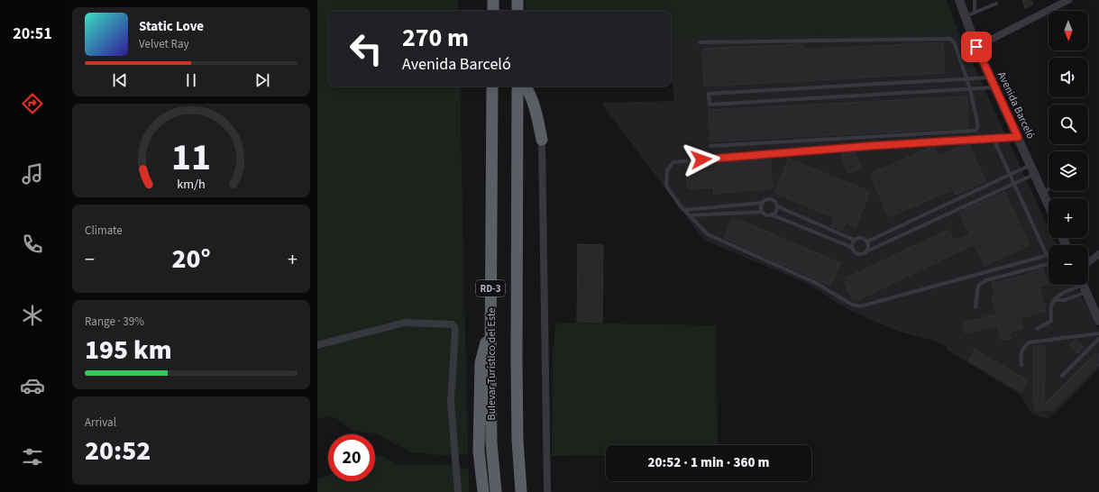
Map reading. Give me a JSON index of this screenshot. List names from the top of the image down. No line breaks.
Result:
{"streets":{"highway":["RD-3","Bulevar Turístico del Este"],"street":["Avenida Barceló"]},"north":"bottom","page":{"tabs":"20:51","map_buttons":["+","−"],"turn":["270 m","Avenida Barceló"],"song":["Static Love","Velvet Ray"],"tile":["Climate",["Range · 39%","195 km"],["Arrival","20:52"]],"heat":["−","20°","+"],"limit":"20","trip":"20:52 · 1 min · 360 m","gauge":["11","km/h"]}}
